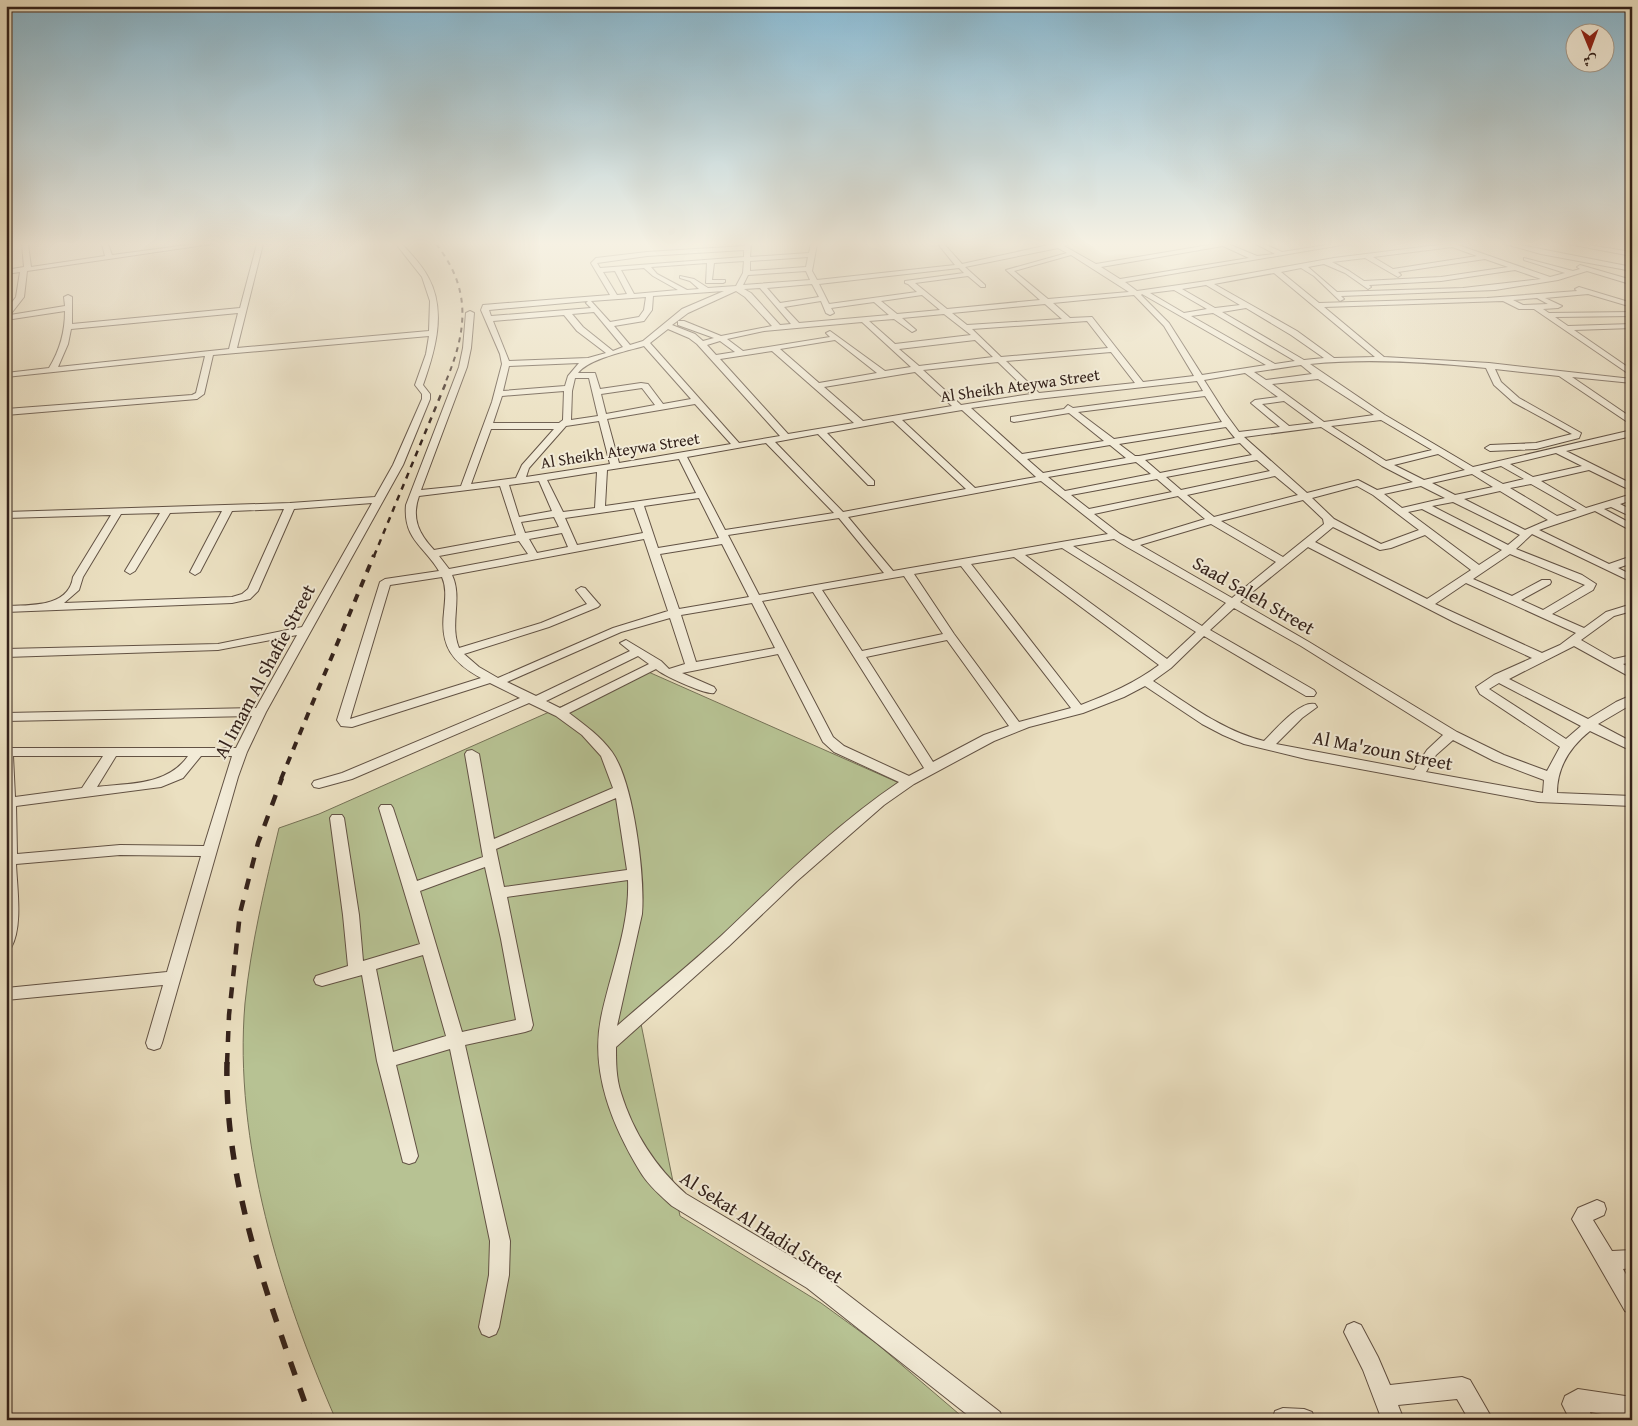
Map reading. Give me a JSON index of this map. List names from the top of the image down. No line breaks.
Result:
{"streets":{"street":["Al Sheikh Ateywa Street","Saad Saleh Street","Al Imam Al Shafie Street","Al Ma'zoun Street","Al Sekat Al Hadid Street"]},"crossings":[["Al Sheikh Ateywa Street","Saad Saleh Street"]],"north":"bottom"}
